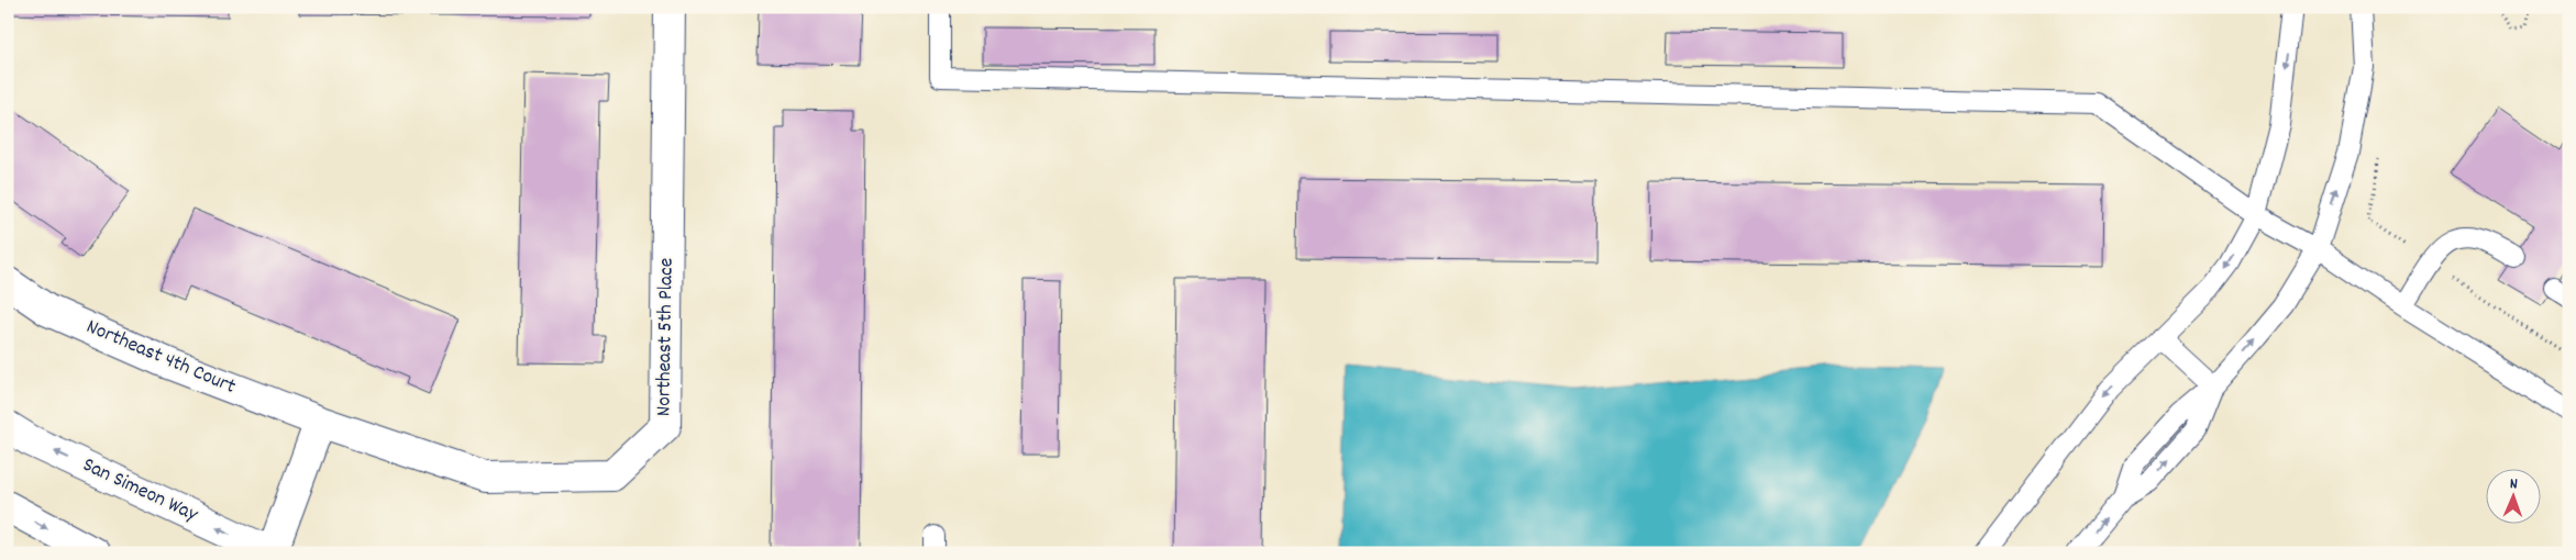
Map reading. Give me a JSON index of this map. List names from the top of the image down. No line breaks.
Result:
{"streets":{"street":["Northeast 5th Place","Northeast 4th Court","San Simeon Way"]},"crossings":[["Northeast 5th Place","Northeast 4th Court"]],"north":"top"}
